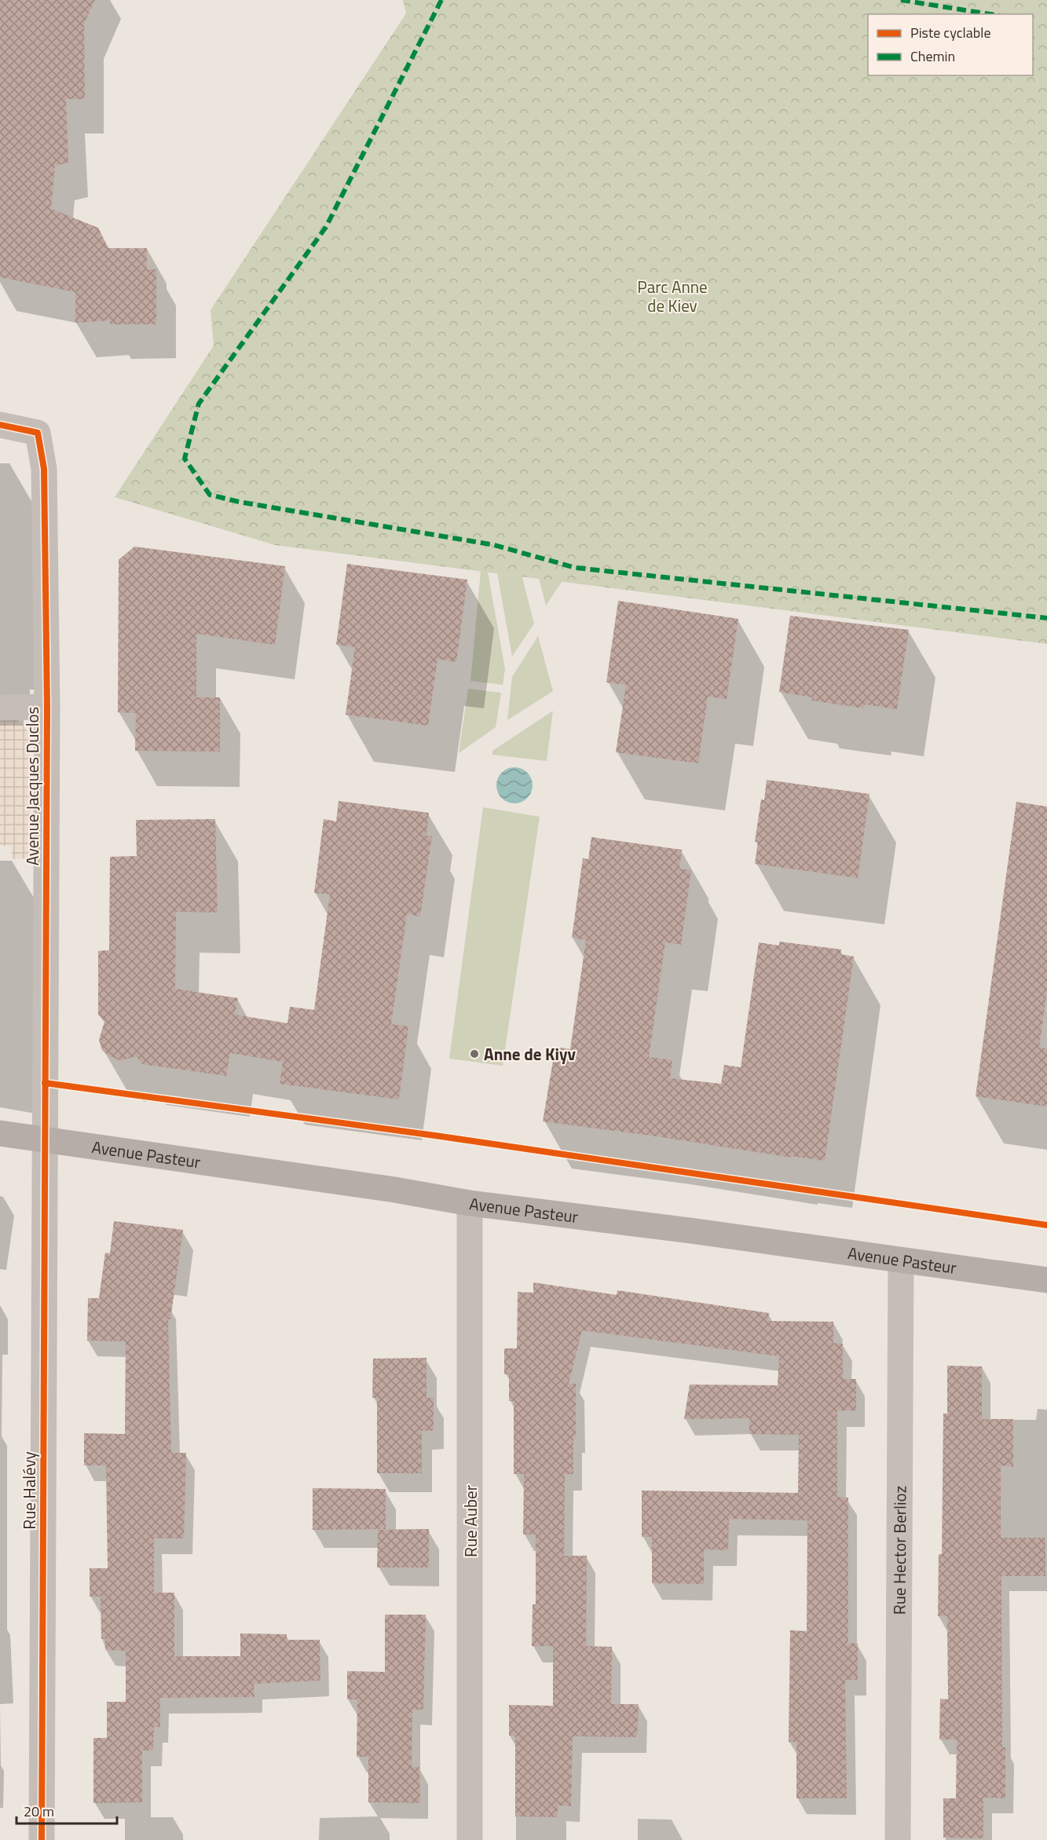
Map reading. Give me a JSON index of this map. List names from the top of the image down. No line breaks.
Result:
{"streets":{"main road":["Avenue Pasteur"],"street":["Avenue Jacques Duclos","Rue Halévy","Rue Auber","Rue Hector Berlioz"]},"crossings":[["Avenue Jacques Duclos","Avenue Pasteur"],["Avenue Jacques Duclos","Rue Halévy"],["Avenue Pasteur","Rue Halévy"],["Avenue Pasteur","Rue Auber"],["Avenue Pasteur","Rue Hector Berlioz"]],"parks":["Parc Anne de Kiev"],"places":["Anne de Kiyv"],"legend":["Piste cyclable","Chemin"],"scale_bar":"20 m"}
